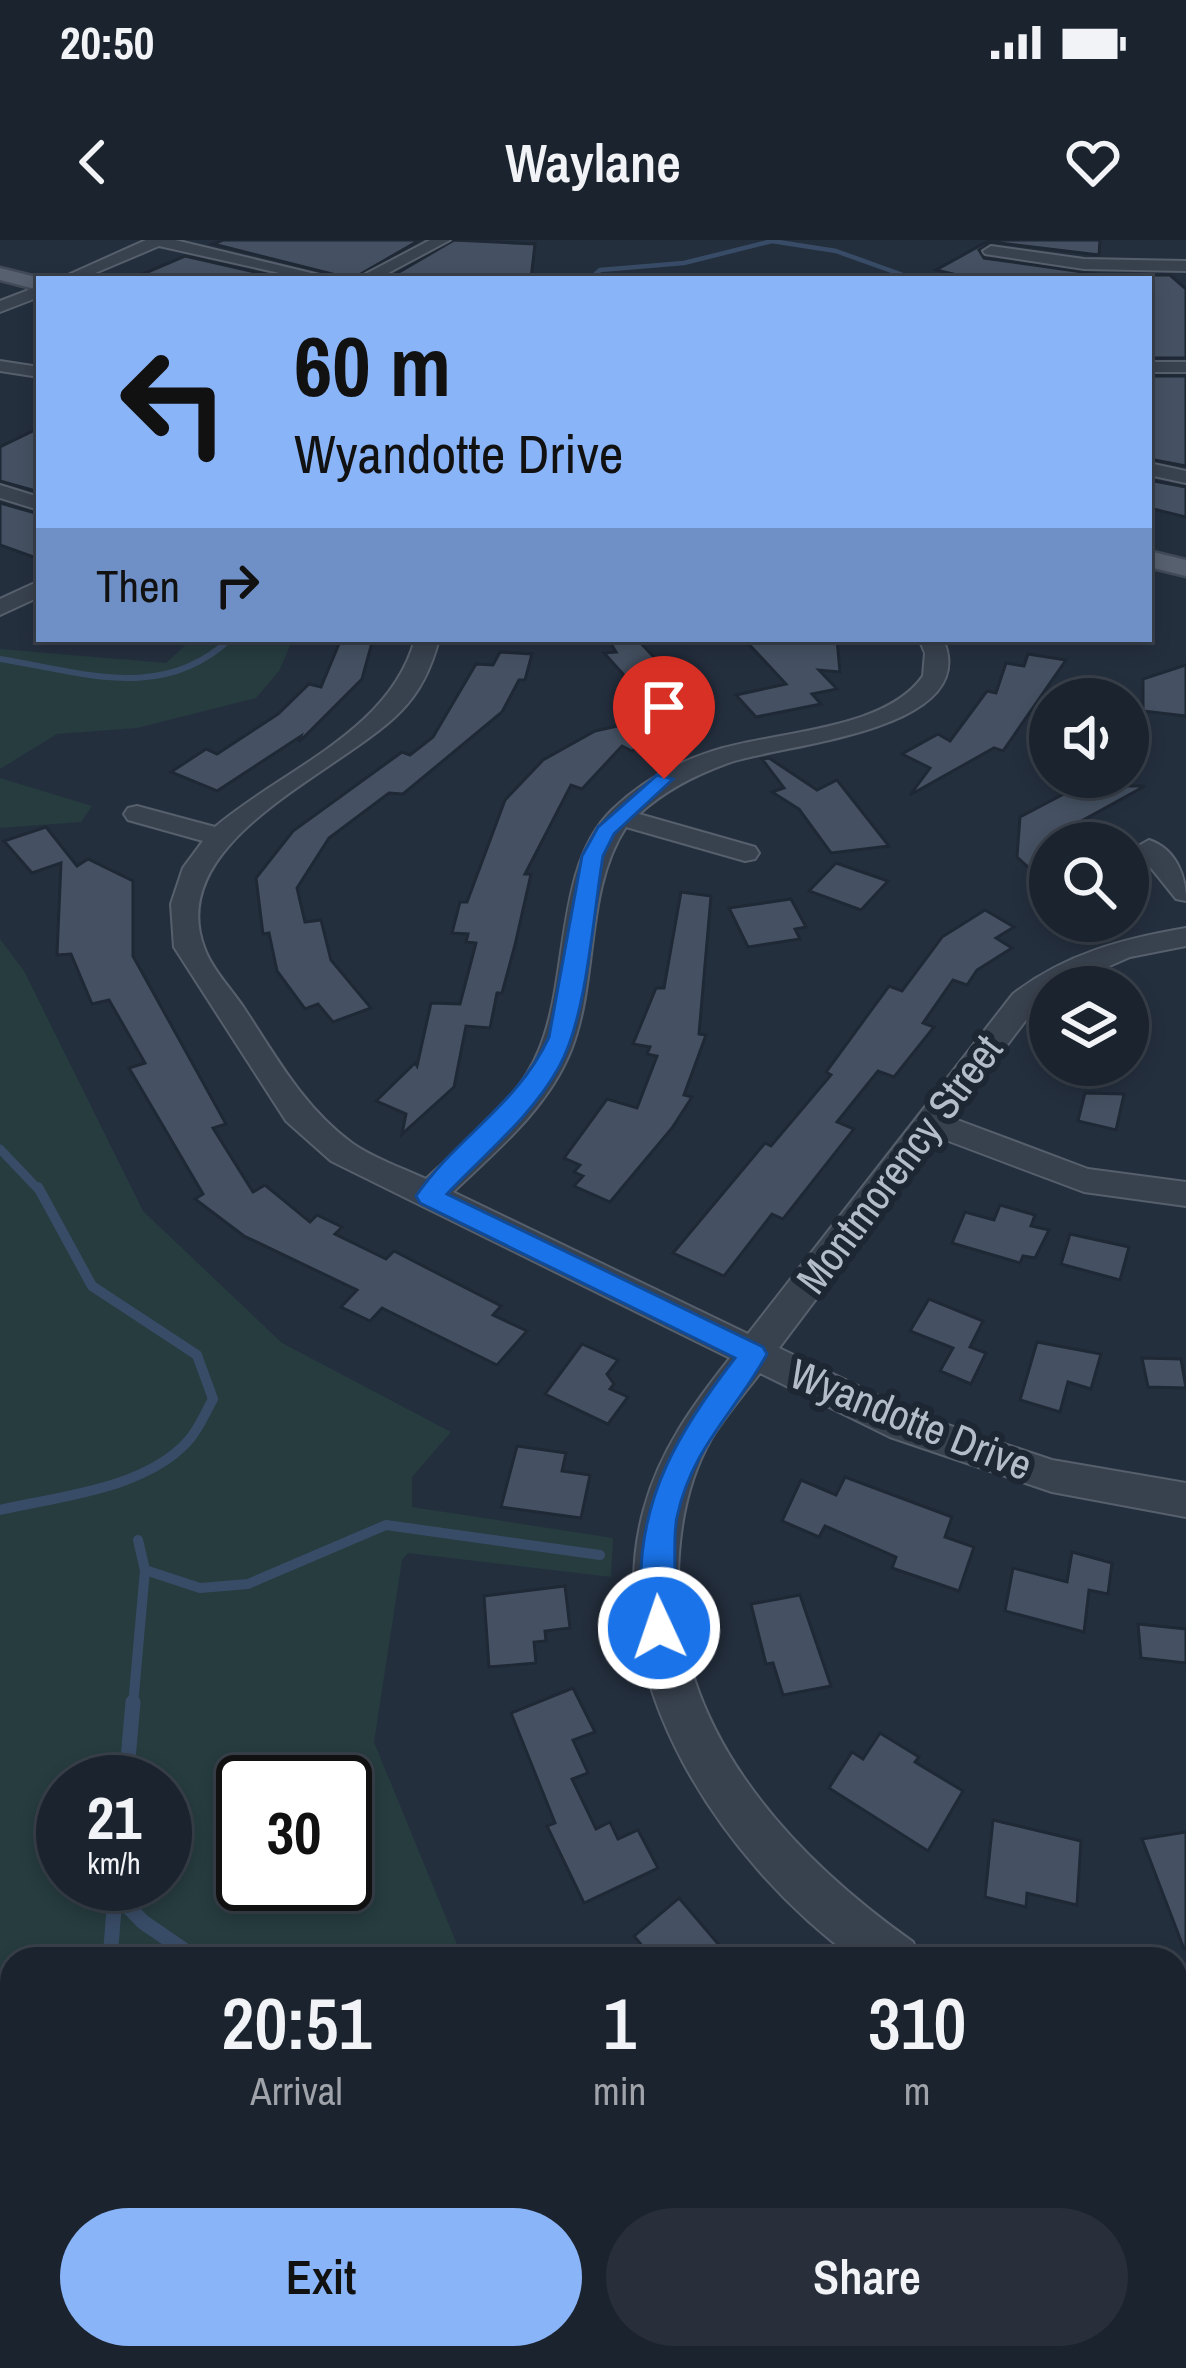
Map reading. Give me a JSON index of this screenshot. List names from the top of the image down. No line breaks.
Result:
{"streets":{"street":["Montmorency Street","Wyandotte Drive"]},"crossings":[["Montmorency Street","Wyandotte Drive"]],"page":{"status":"20:50","header":"Waylane","turn":["60 m","Wyandotte Drive"],"then":"Then","speed":"21 km/h","limit":"30","eta":["20:51","Arrival","1","min","310","m"],"buttons":["Exit","Share"]}}
